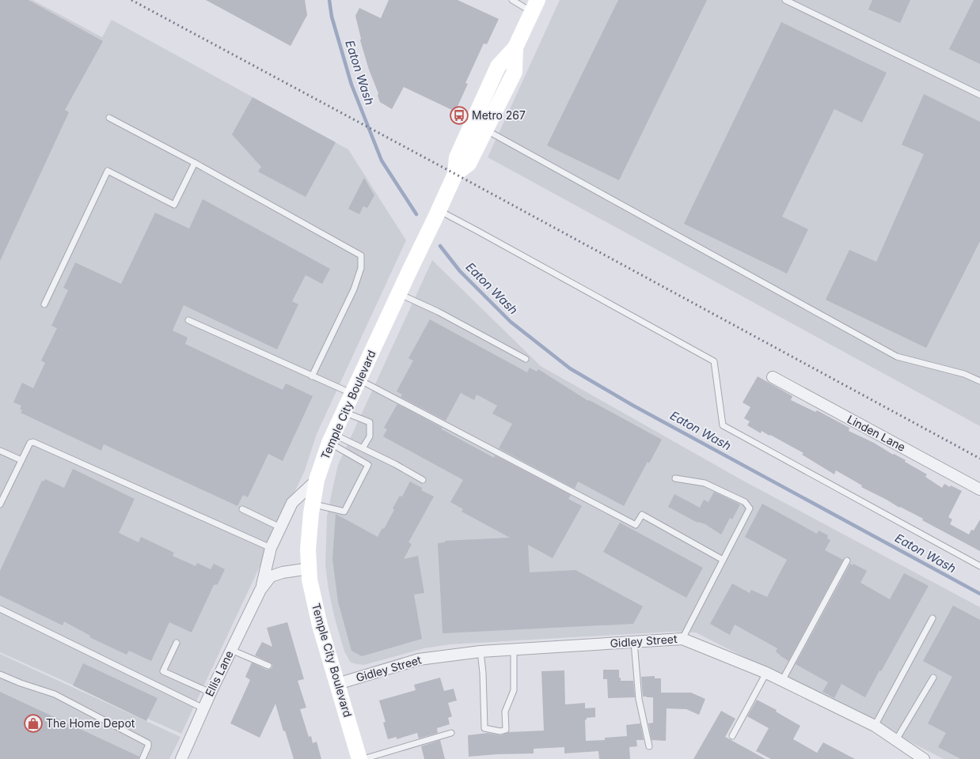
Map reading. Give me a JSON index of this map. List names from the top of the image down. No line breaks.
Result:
{"streets":{"main road":["Temple City Boulevard"],"street":["Linden Lane","Gidley Street","Ellis Lane"]},"crossings":[["Temple City Boulevard","Gidley Street"],["Temple City Boulevard","Ellis Lane"]],"water":["Eaton Wash"],"places":{"bus stop":["Metro 267"],"shop":["The Home Depot"]}}
